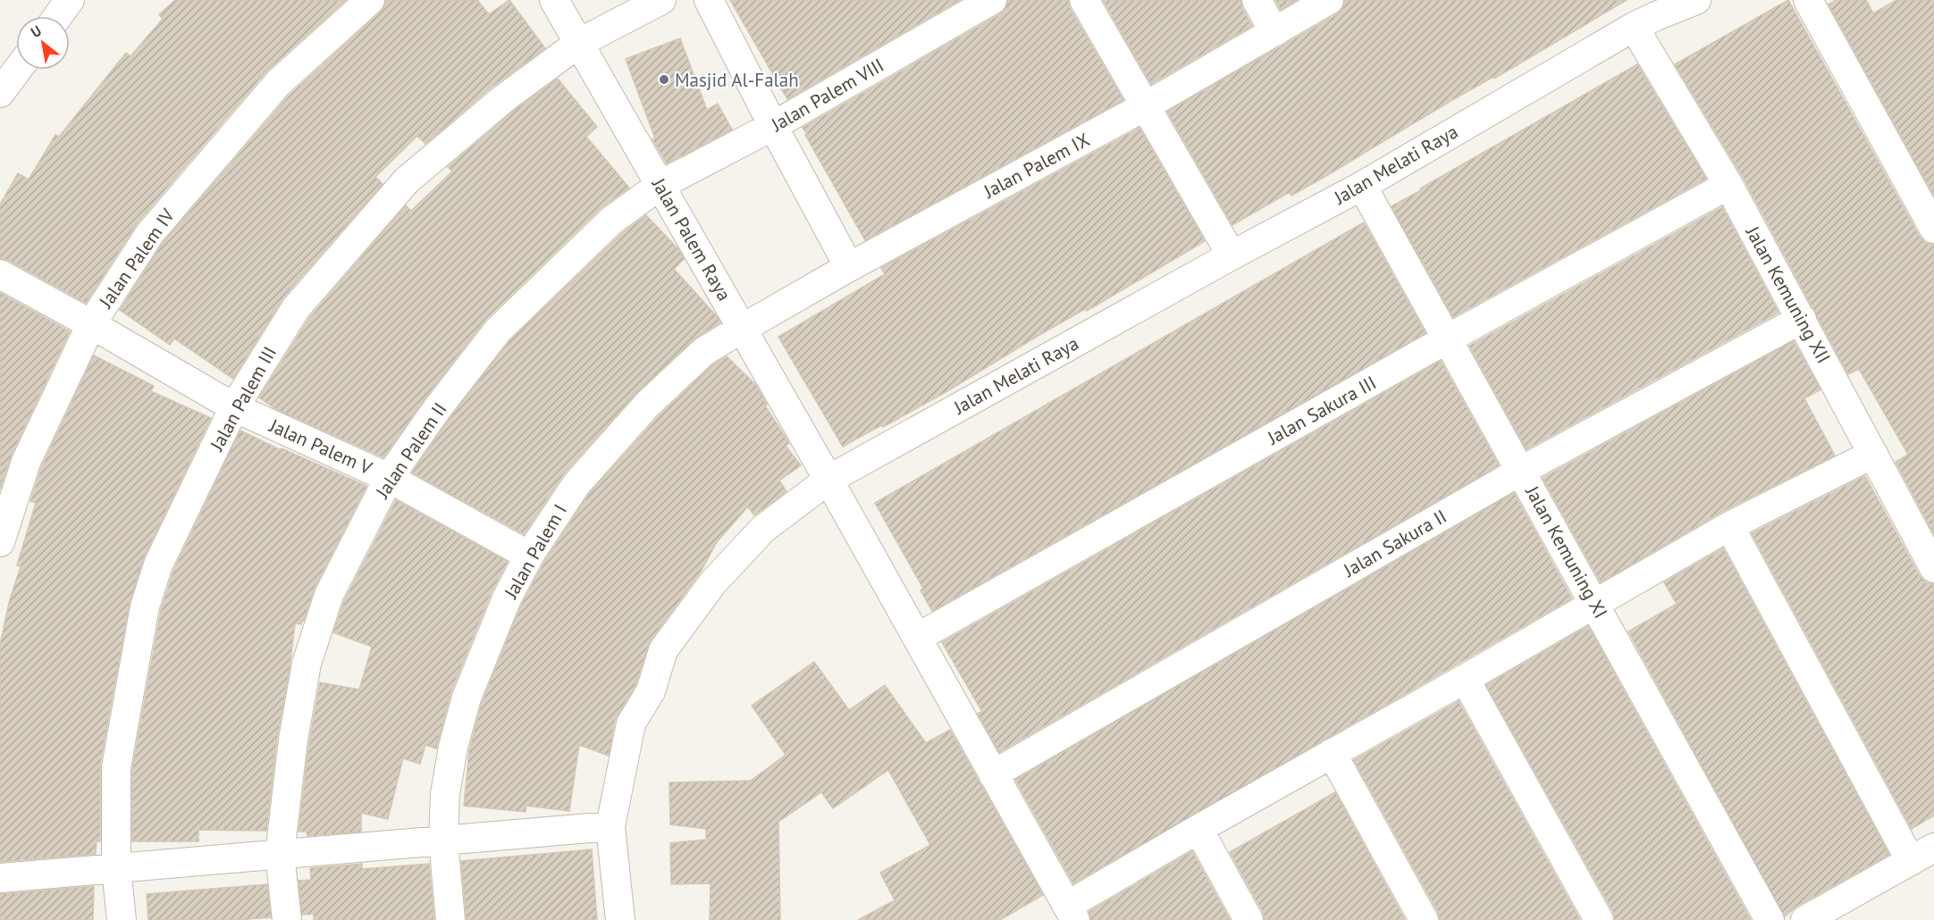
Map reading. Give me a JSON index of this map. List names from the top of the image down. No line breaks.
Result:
{"streets":{"street":["Jalan Palem VIII","Jalan Melati Raya","Jalan Palem IX","Jalan Palem Raya","Jalan Palem IV","Jalan Kemuning XII","Jalan Palem III","Jalan Sakura III","Jalan Palem V","Jalan Palem II","Jalan Sakura II","Jalan Palem I","Jalan Kemuning XI"]},"crossings":[["Jalan Palem VIII","Jalan Palem Raya"],["Jalan Palem VIII","Jalan Palem II"],["Jalan Melati Raya","Jalan Palem Raya"],["Jalan Melati Raya","Jalan Kemuning XII"],["Jalan Melati Raya","Jalan Kemuning XI"],["Jalan Palem IX","Jalan Palem Raya"],["Jalan Palem IX","Jalan Palem I"],["Jalan Palem Raya","Jalan Palem III"],["Jalan Palem Raya","Jalan Sakura III"],["Jalan Palem Raya","Jalan Palem II"],["Jalan Palem Raya","Jalan Sakura II"],["Jalan Palem Raya","Jalan Palem I"],["Jalan Palem IV","Jalan Palem V"],["Jalan Kemuning XII","Jalan Sakura III"],["Jalan Kemuning XII","Jalan Sakura II"],["Jalan Palem III","Jalan Palem V"],["Jalan Sakura III","Jalan Kemuning XI"],["Jalan Palem V","Jalan Palem II"],["Jalan Palem V","Jalan Palem I"],["Jalan Sakura II","Jalan Kemuning XI"]],"places":["Masjid Al-Falah"],"north":"top left"}
